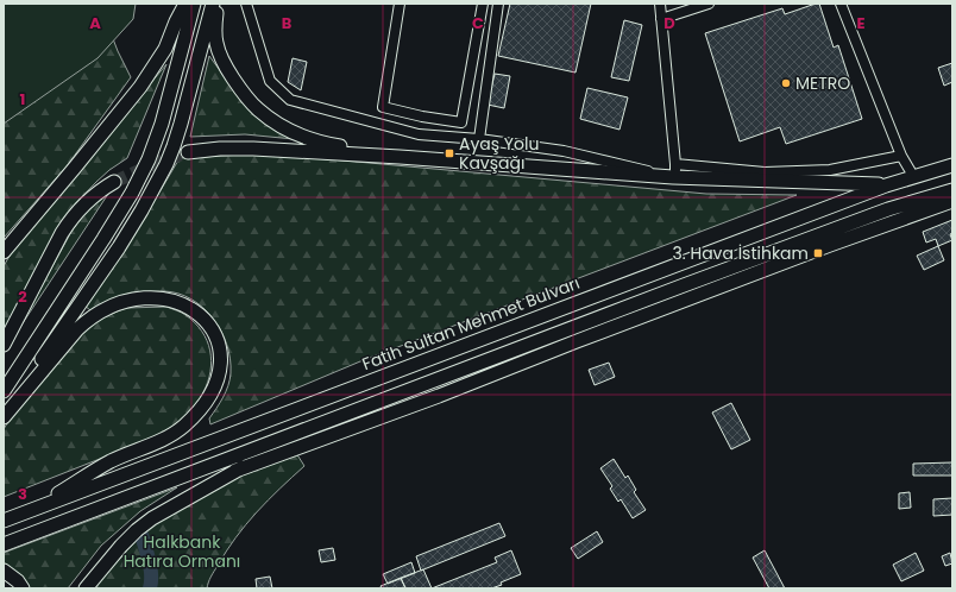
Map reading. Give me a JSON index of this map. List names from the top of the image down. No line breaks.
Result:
{"streets":{"highway":["Fatih Sultan Mehmet Bulvarı"]},"parks":["Halkbank Hatıra Ormanı"],"places":{"other":["METRO"],"transit":["Ayaş Yolu Kavşağı","3. Hava İstihkam"]},"grid":{"columns":["A","B","C","D","E"],"rows":["1","2","3"]}}
